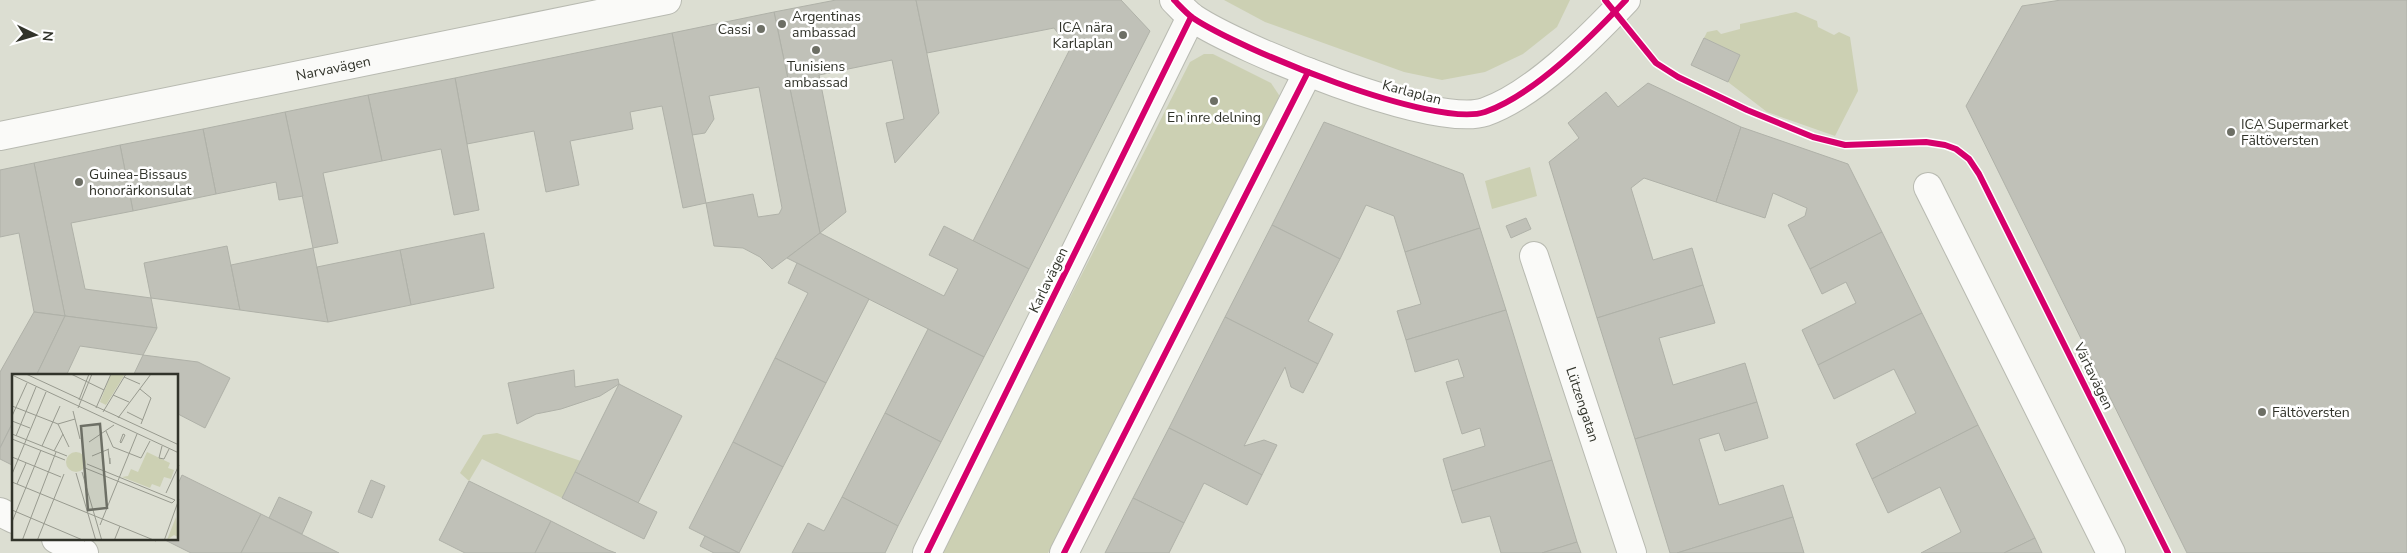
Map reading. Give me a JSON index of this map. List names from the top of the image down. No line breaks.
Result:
{"streets":{"street":["Narvavägen","Karlaplan","Karlavägen","Lützengatan"],"cycle path":["Värtavägen"]},"crossings":[["Karlaplan","Karlavägen"]],"places":["Argentinas ambassad","Cassi","ICA nära Karlaplan","Tunisiens ambassad","En inre delning","ICA Supermarket Fältöversten","Guinea-Bissaus honorärkonsulat","Fältöversten"],"north":"right"}
